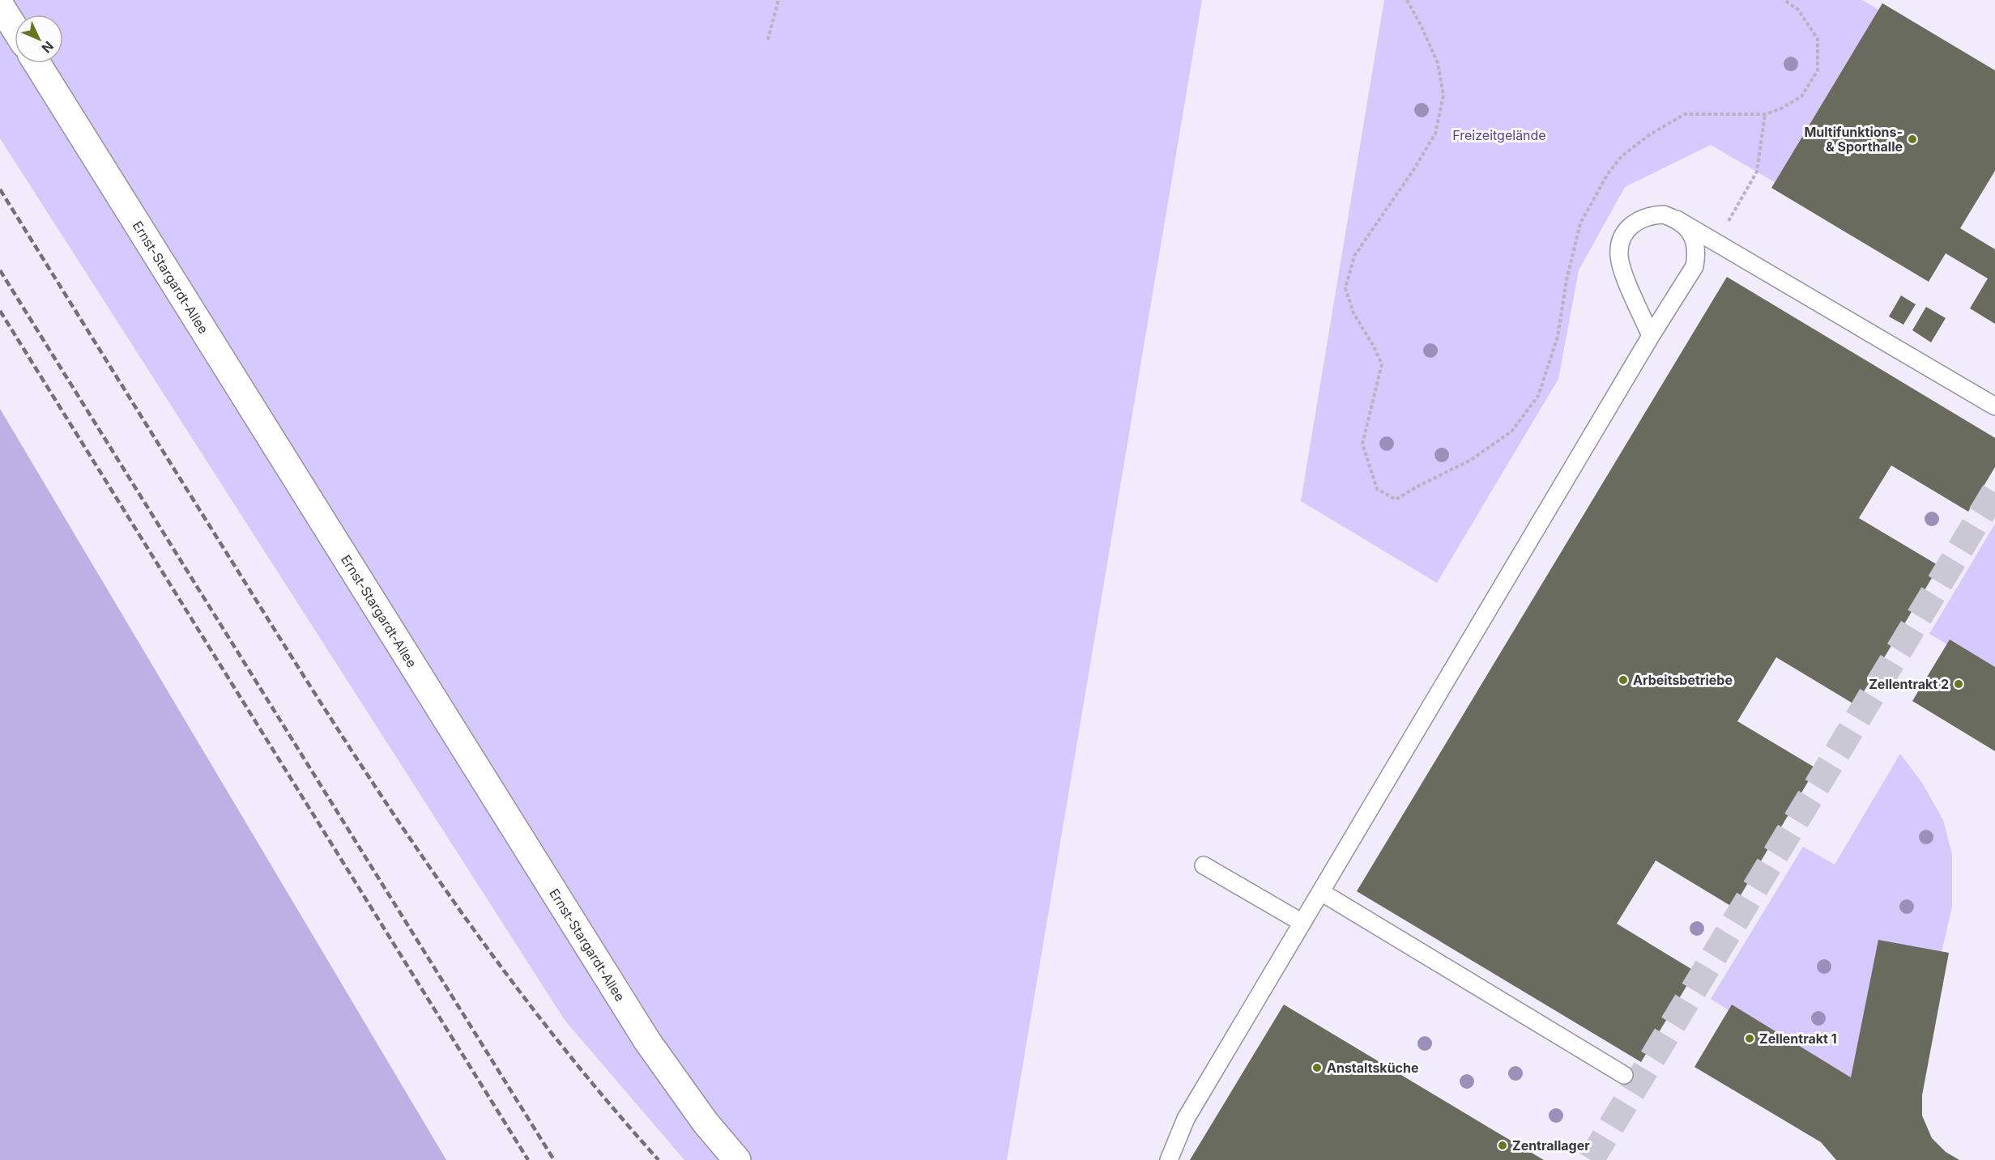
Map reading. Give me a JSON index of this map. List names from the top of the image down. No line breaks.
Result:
{"streets":{"street":["Ernst-Stargardt-Allee"]},"parks":["Freizeitgelände"],"places":["Multifunktions- & Sporthalle","Arbeitsbetriebe","Zellentrakt 2","Zellentrakt 1","Anstaltsküche","Zentrallager"],"north":"bottom right"}
